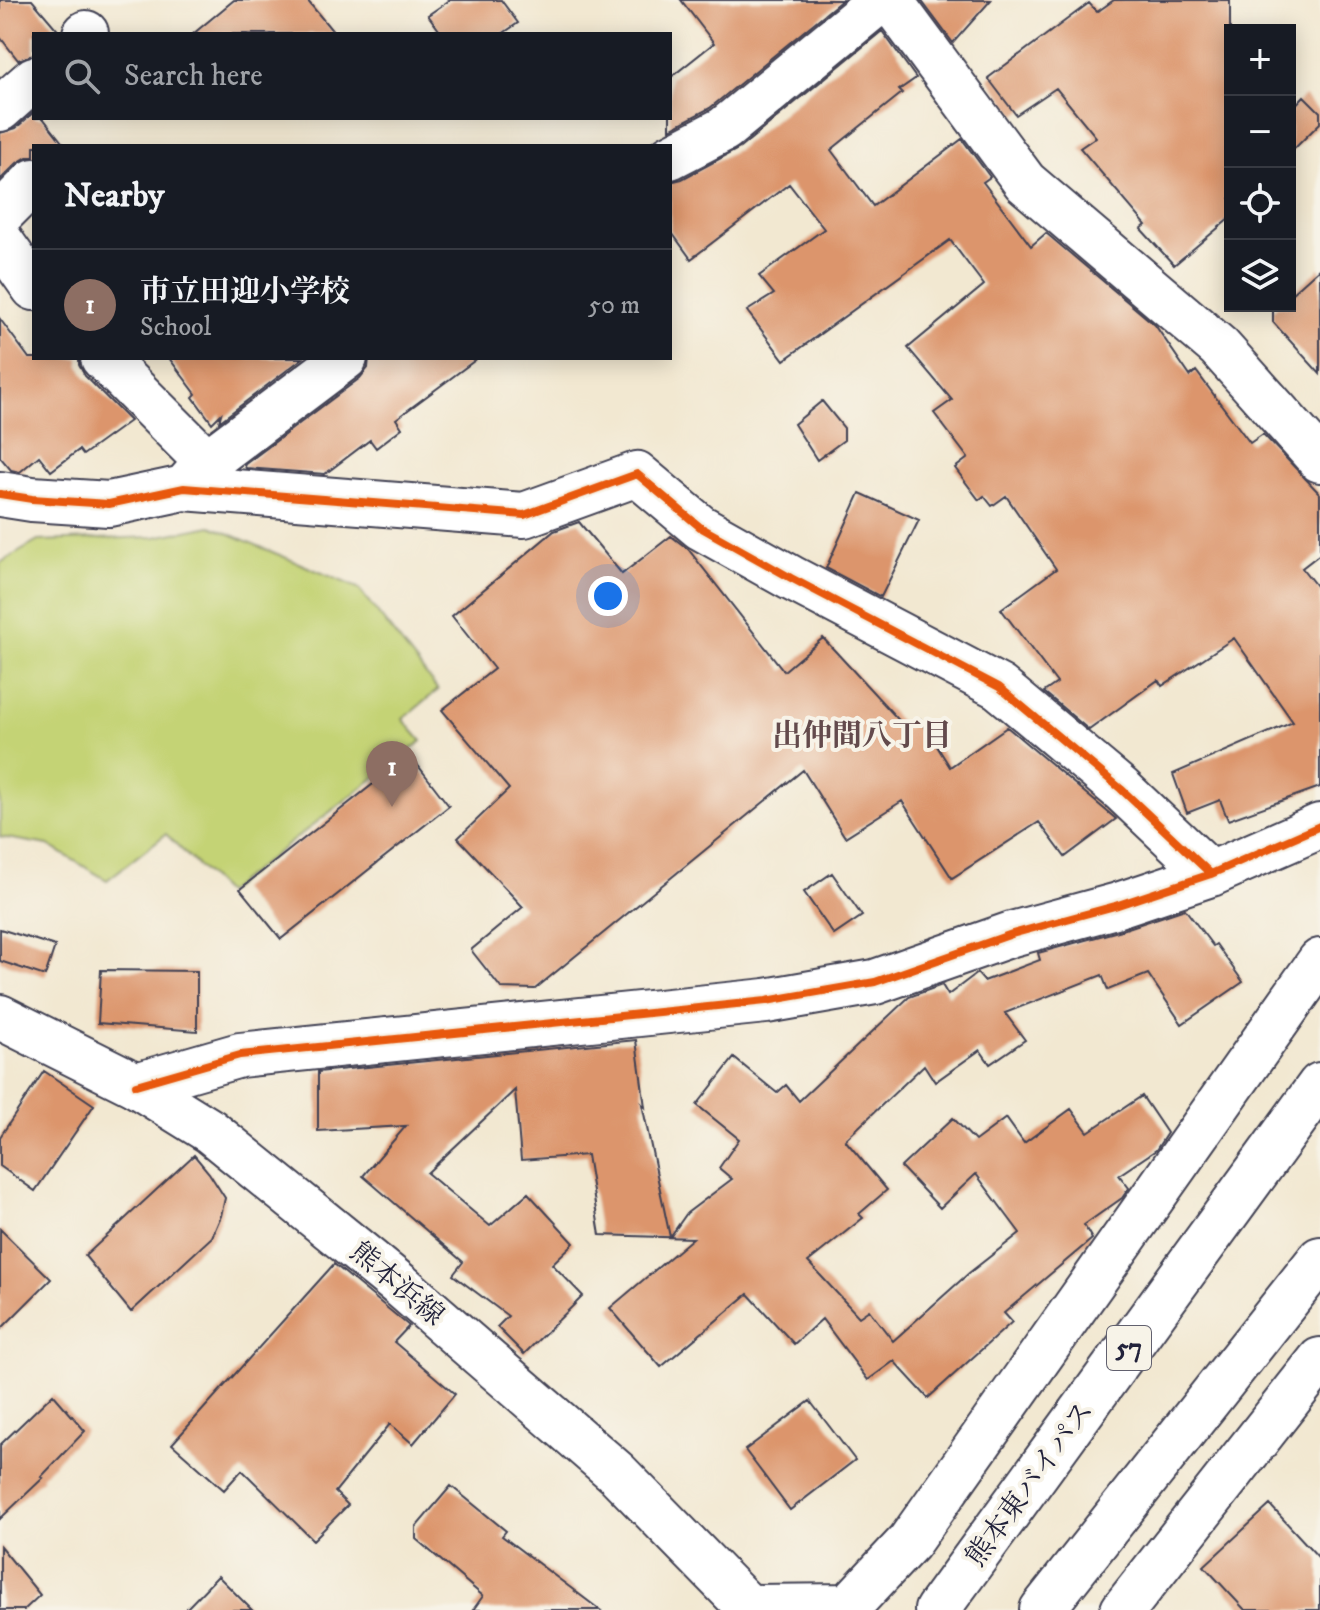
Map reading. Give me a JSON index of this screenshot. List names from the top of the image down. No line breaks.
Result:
{"streets":{"main road":["熊本浜線","57","熊本東バイパス"]},"districts":["出仲間八丁目"],"page":{"map_buttons":["+","−"],"search":"Search here","heading":"Nearby","list":[{"mark":"1","name":"市立田迎小学校","note":"School","value":"50 m"}],"pins":"1"}}
